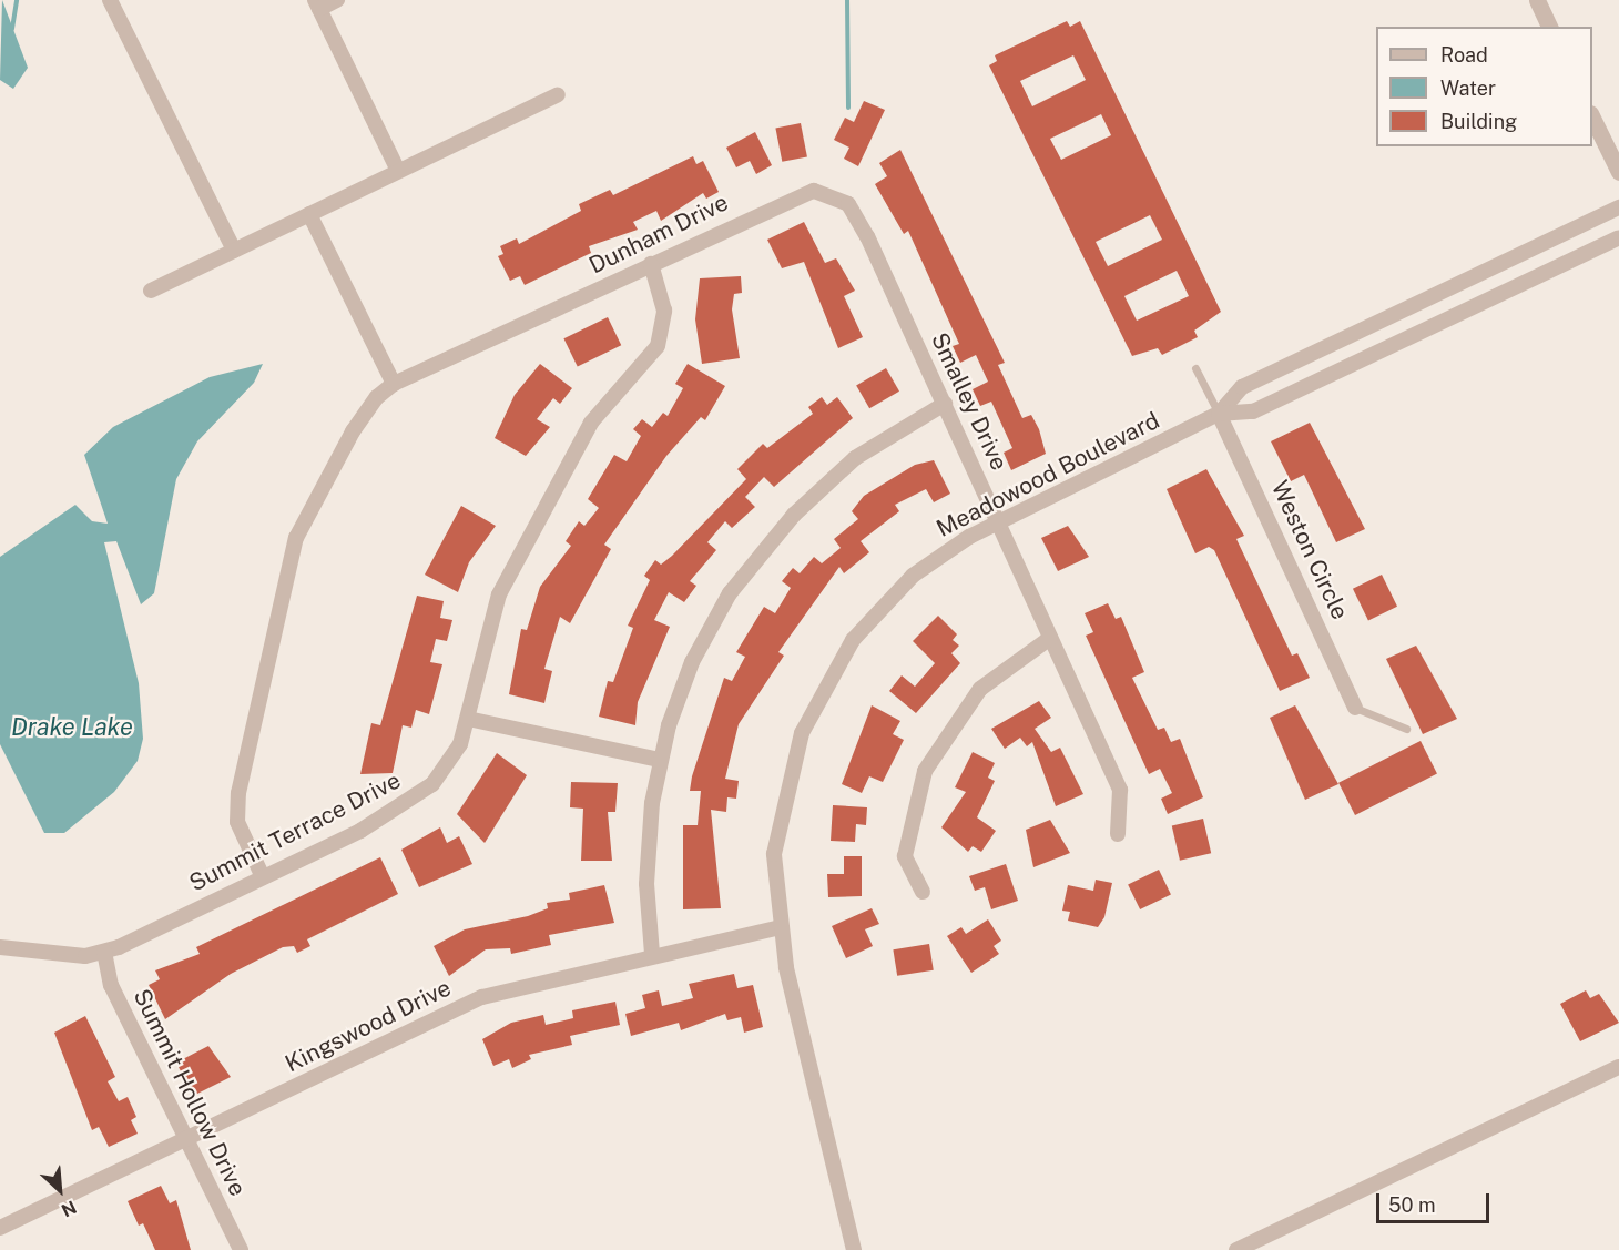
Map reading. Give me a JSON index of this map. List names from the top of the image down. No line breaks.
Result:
{"streets":{"street":["Dunham Drive","Smalley Drive","Meadowood Boulevard","Weston Circle","Summit Terrace Drive","Kingswood Drive","Summit Hollow Drive"]},"crossings":[["Dunham Drive","Smalley Drive"],["Dunham Drive","Summit Terrace Drive"],["Smalley Drive","Meadowood Boulevard"],["Meadowood Boulevard","Weston Circle"],["Meadowood Boulevard","Kingswood Drive"],["Summit Terrace Drive","Summit Hollow Drive"],["Kingswood Drive","Summit Hollow Drive"]],"water":["Drake Lake"],"legend":["Road","Water","Building"],"scale_bar":"50 m","north":"bottom right"}
